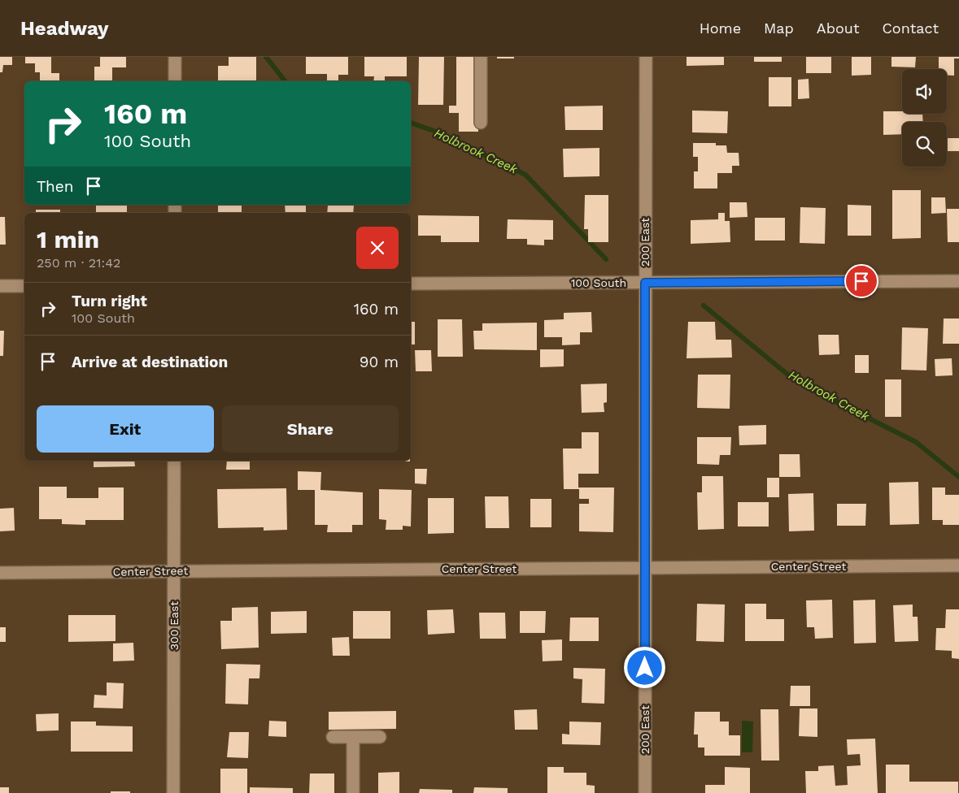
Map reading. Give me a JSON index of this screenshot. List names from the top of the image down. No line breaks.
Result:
{"streets":{"street":["200 East","100 South","Center Street","300 East"]},"crossings":[["200 East","100 South"],["200 East","Center Street"],["Center Street","300 East"]],"water":["Holbrook Creek"],"page":{"header":"Headway","nav":["Home","Map","About","Contact"],"turn":["160 m","100 South"],"then":"Then","heading":["1 min","250 m · 21:42"],"list":[{"name":"Turn right","note":"100 South","value":"160 m"},{"name":"Arrive at destination","value":"90 m"}],"buttons":["Exit","Share"]}}
